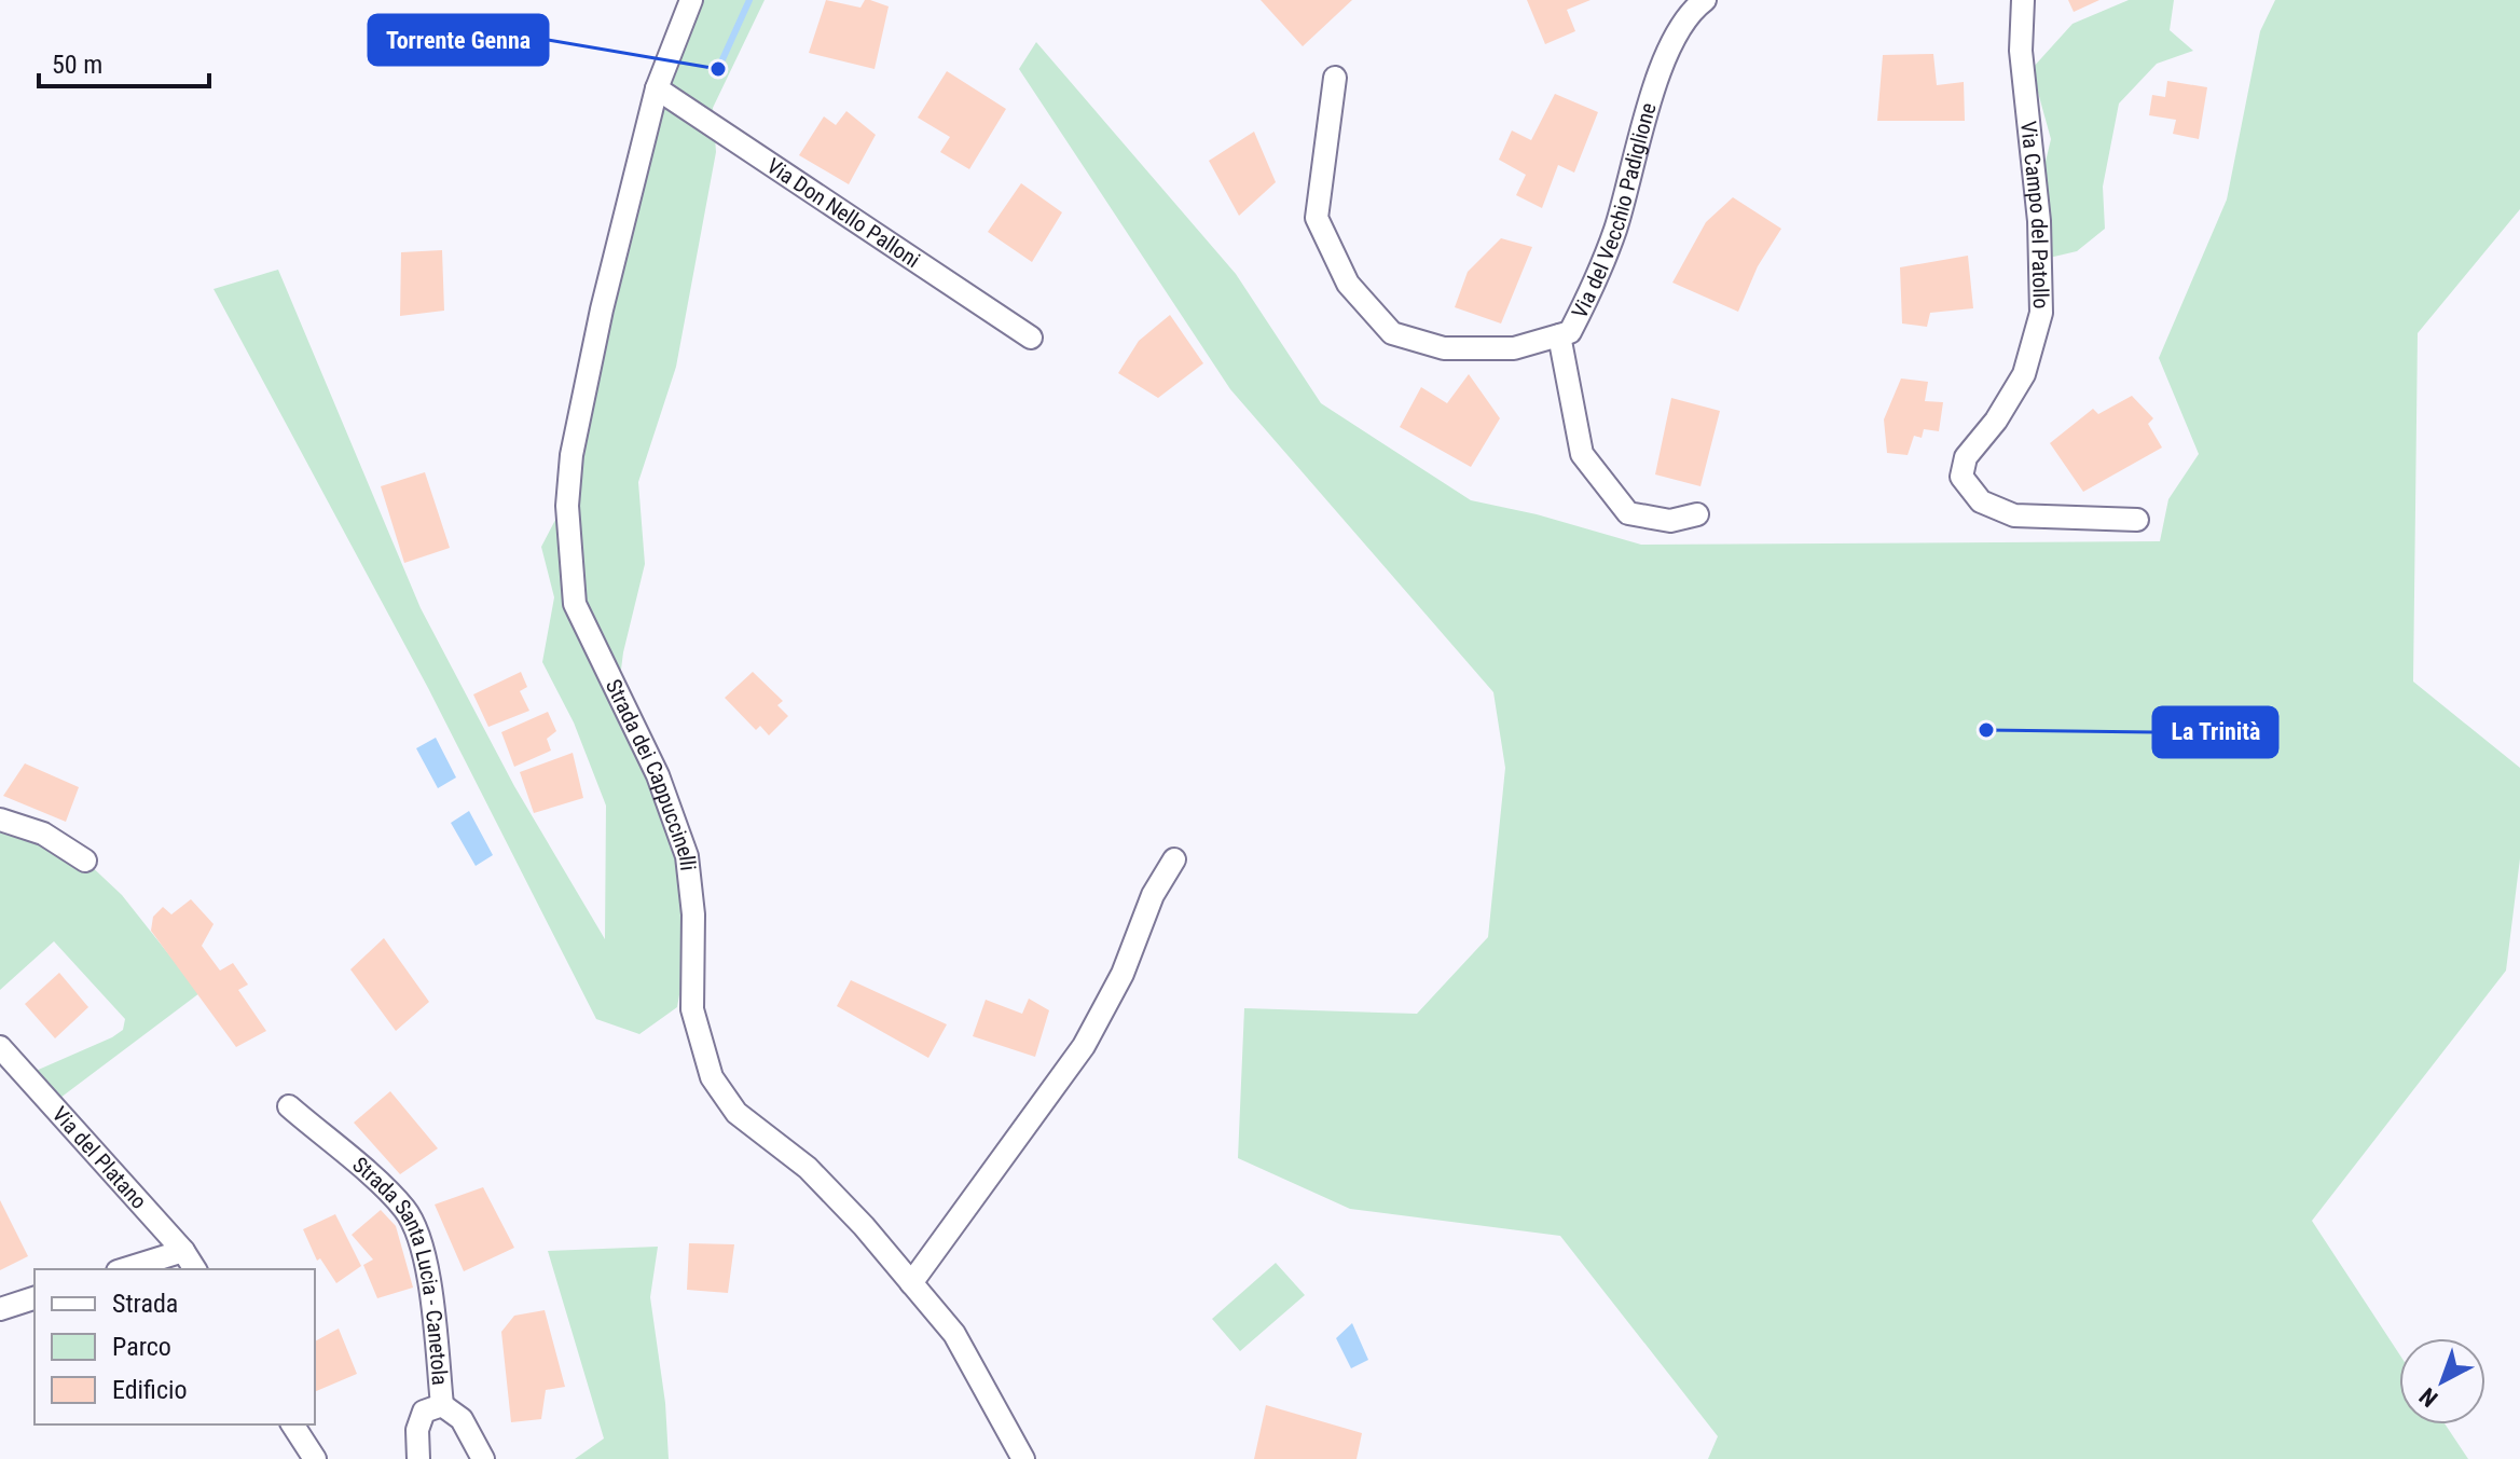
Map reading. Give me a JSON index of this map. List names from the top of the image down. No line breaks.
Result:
{"streets":{"street":["Via del Vecchio Padiglione","Via Don Nello Palloni","Via Campo del Patollo","Strada dei Cappuccinelli","Via del Platano","Strada Santa Lucia - Canetola"]},"crossings":[["Via Don Nello Palloni","Strada dei Cappuccinelli"]],"places":["Torrente Genna","La Trinità"],"legend":["Strada","Parco","Edificio"],"scale_bar":"50 m","north":"bottom left"}
